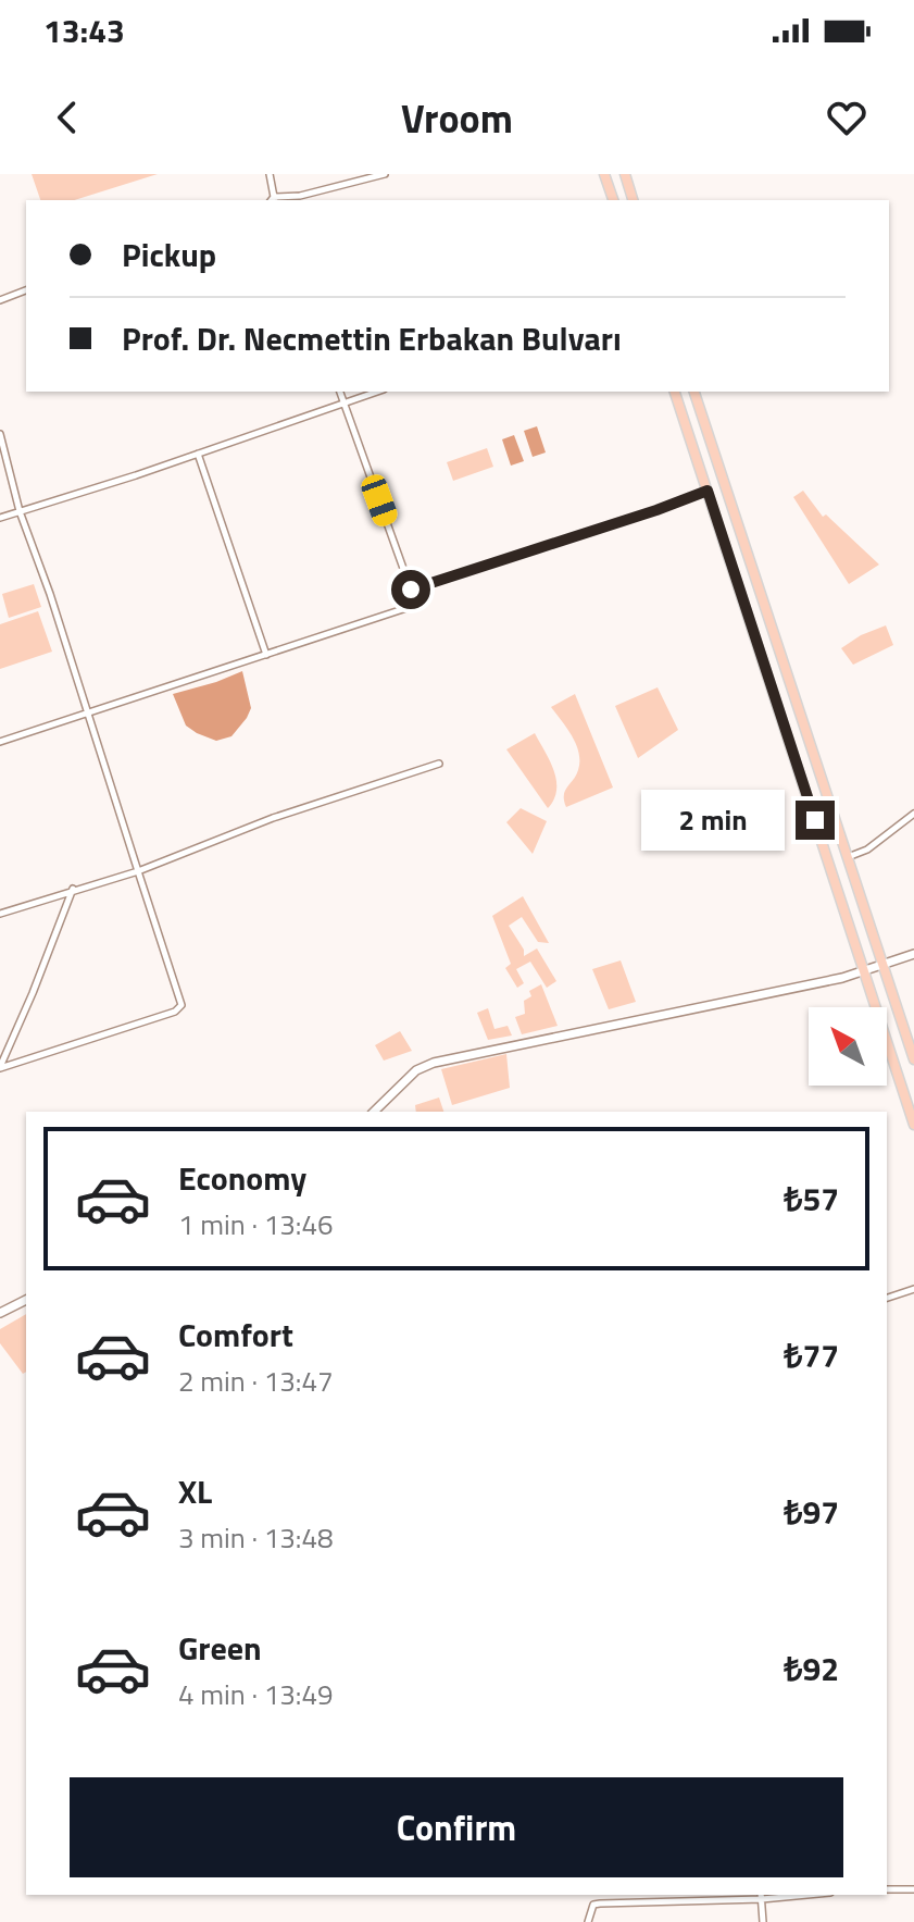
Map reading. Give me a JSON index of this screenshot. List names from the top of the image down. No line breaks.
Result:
{"north":"top left","page":{"status":"13:43","header":"Vroom","banner":["Pickup","Prof. Dr. Necmettin Erbakan Bulvarı"],"bubble":"2 min","list":[{"name":"Economy","note":"1 min · 13:46","value":"₺57"},{"name":"Comfort","note":"2 min · 13:47","value":"₺77"},{"name":"XL","note":"3 min · 13:48","value":"₺97"},{"name":"Green","note":"4 min · 13:49","value":"₺92"}],"buttons":"Confirm"}}
